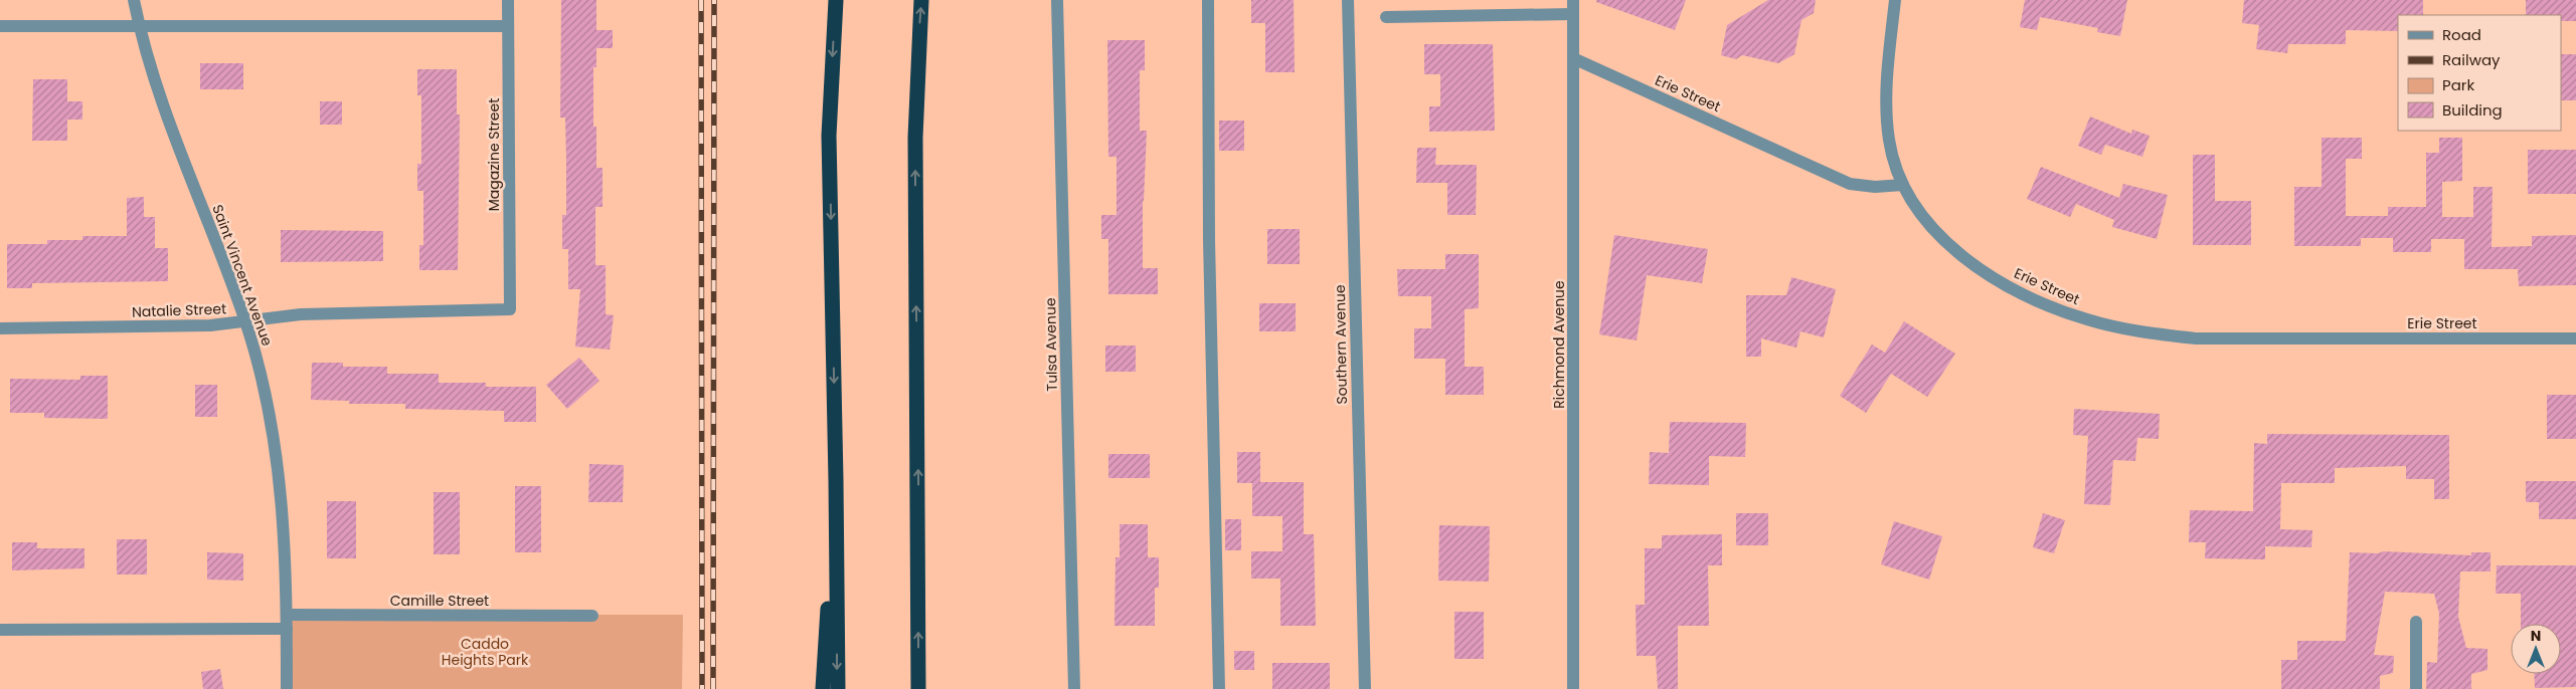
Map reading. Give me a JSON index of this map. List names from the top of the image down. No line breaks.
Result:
{"streets":{"street":["Erie Street","Magazine Street","Saint Vincent Avenue","Natalie Street","Tulsa Avenue","Southern Avenue","Richmond Avenue","Camille Street"]},"crossings":[["Erie Street","Richmond Avenue"],["Magazine Street","Natalie Street"],["Saint Vincent Avenue","Natalie Street"],["Saint Vincent Avenue","Camille Street"]],"parks":["Caddo Heights Park"],"legend":["Road","Railway","Park","Building"],"north":"top"}
